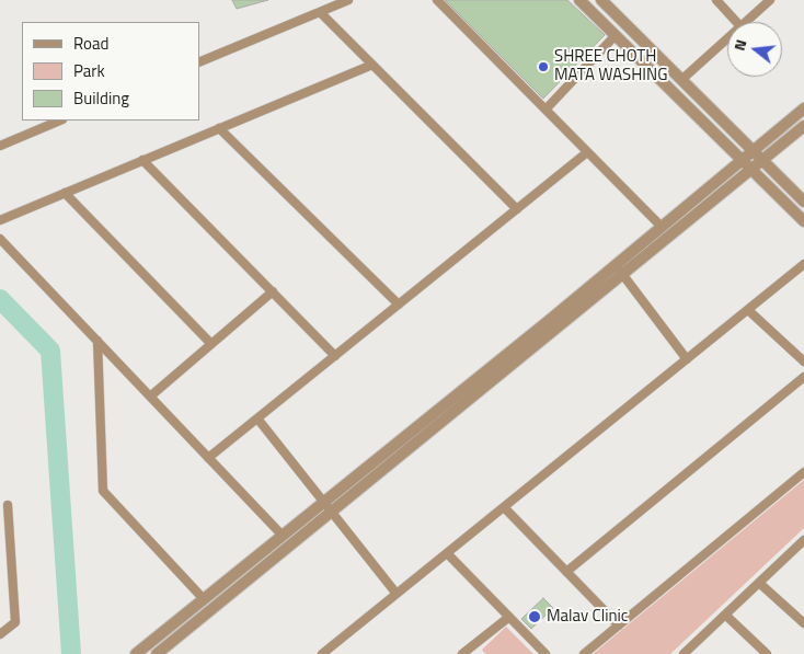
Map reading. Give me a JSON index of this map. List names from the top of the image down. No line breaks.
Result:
{"places":["SHREE CHOTH MATA WASHING","Malav Clinic"],"legend":["Road","Park","Building"],"north":"left"}
